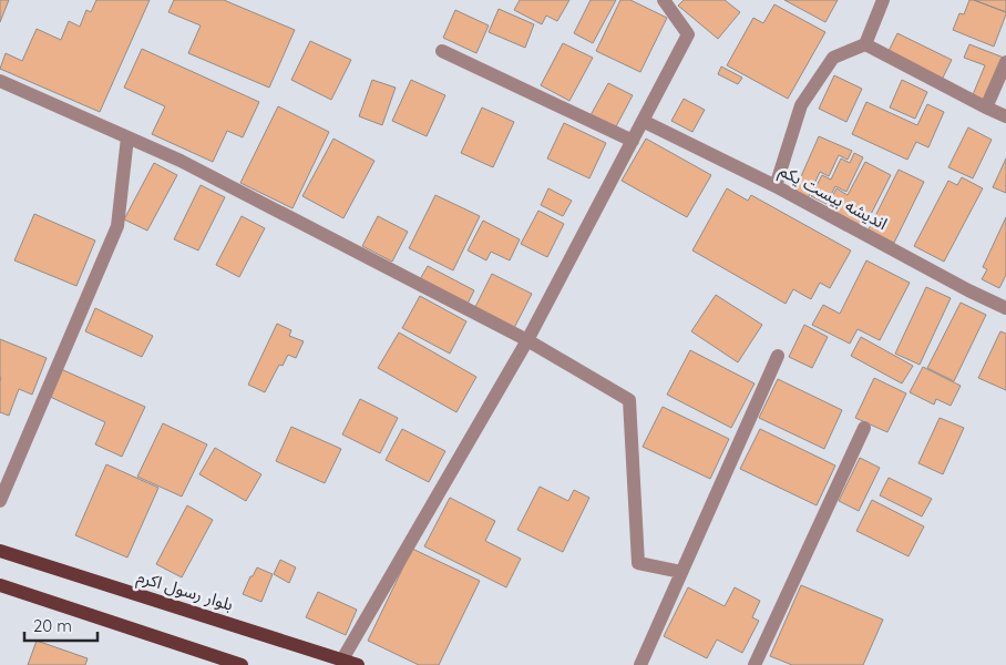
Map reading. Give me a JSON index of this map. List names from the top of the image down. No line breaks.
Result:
{"streets":{"main road":["بلوار رسول اکرم"],"street":["اندیشه بیست یکم"]},"scale_bar":"20 m"}
